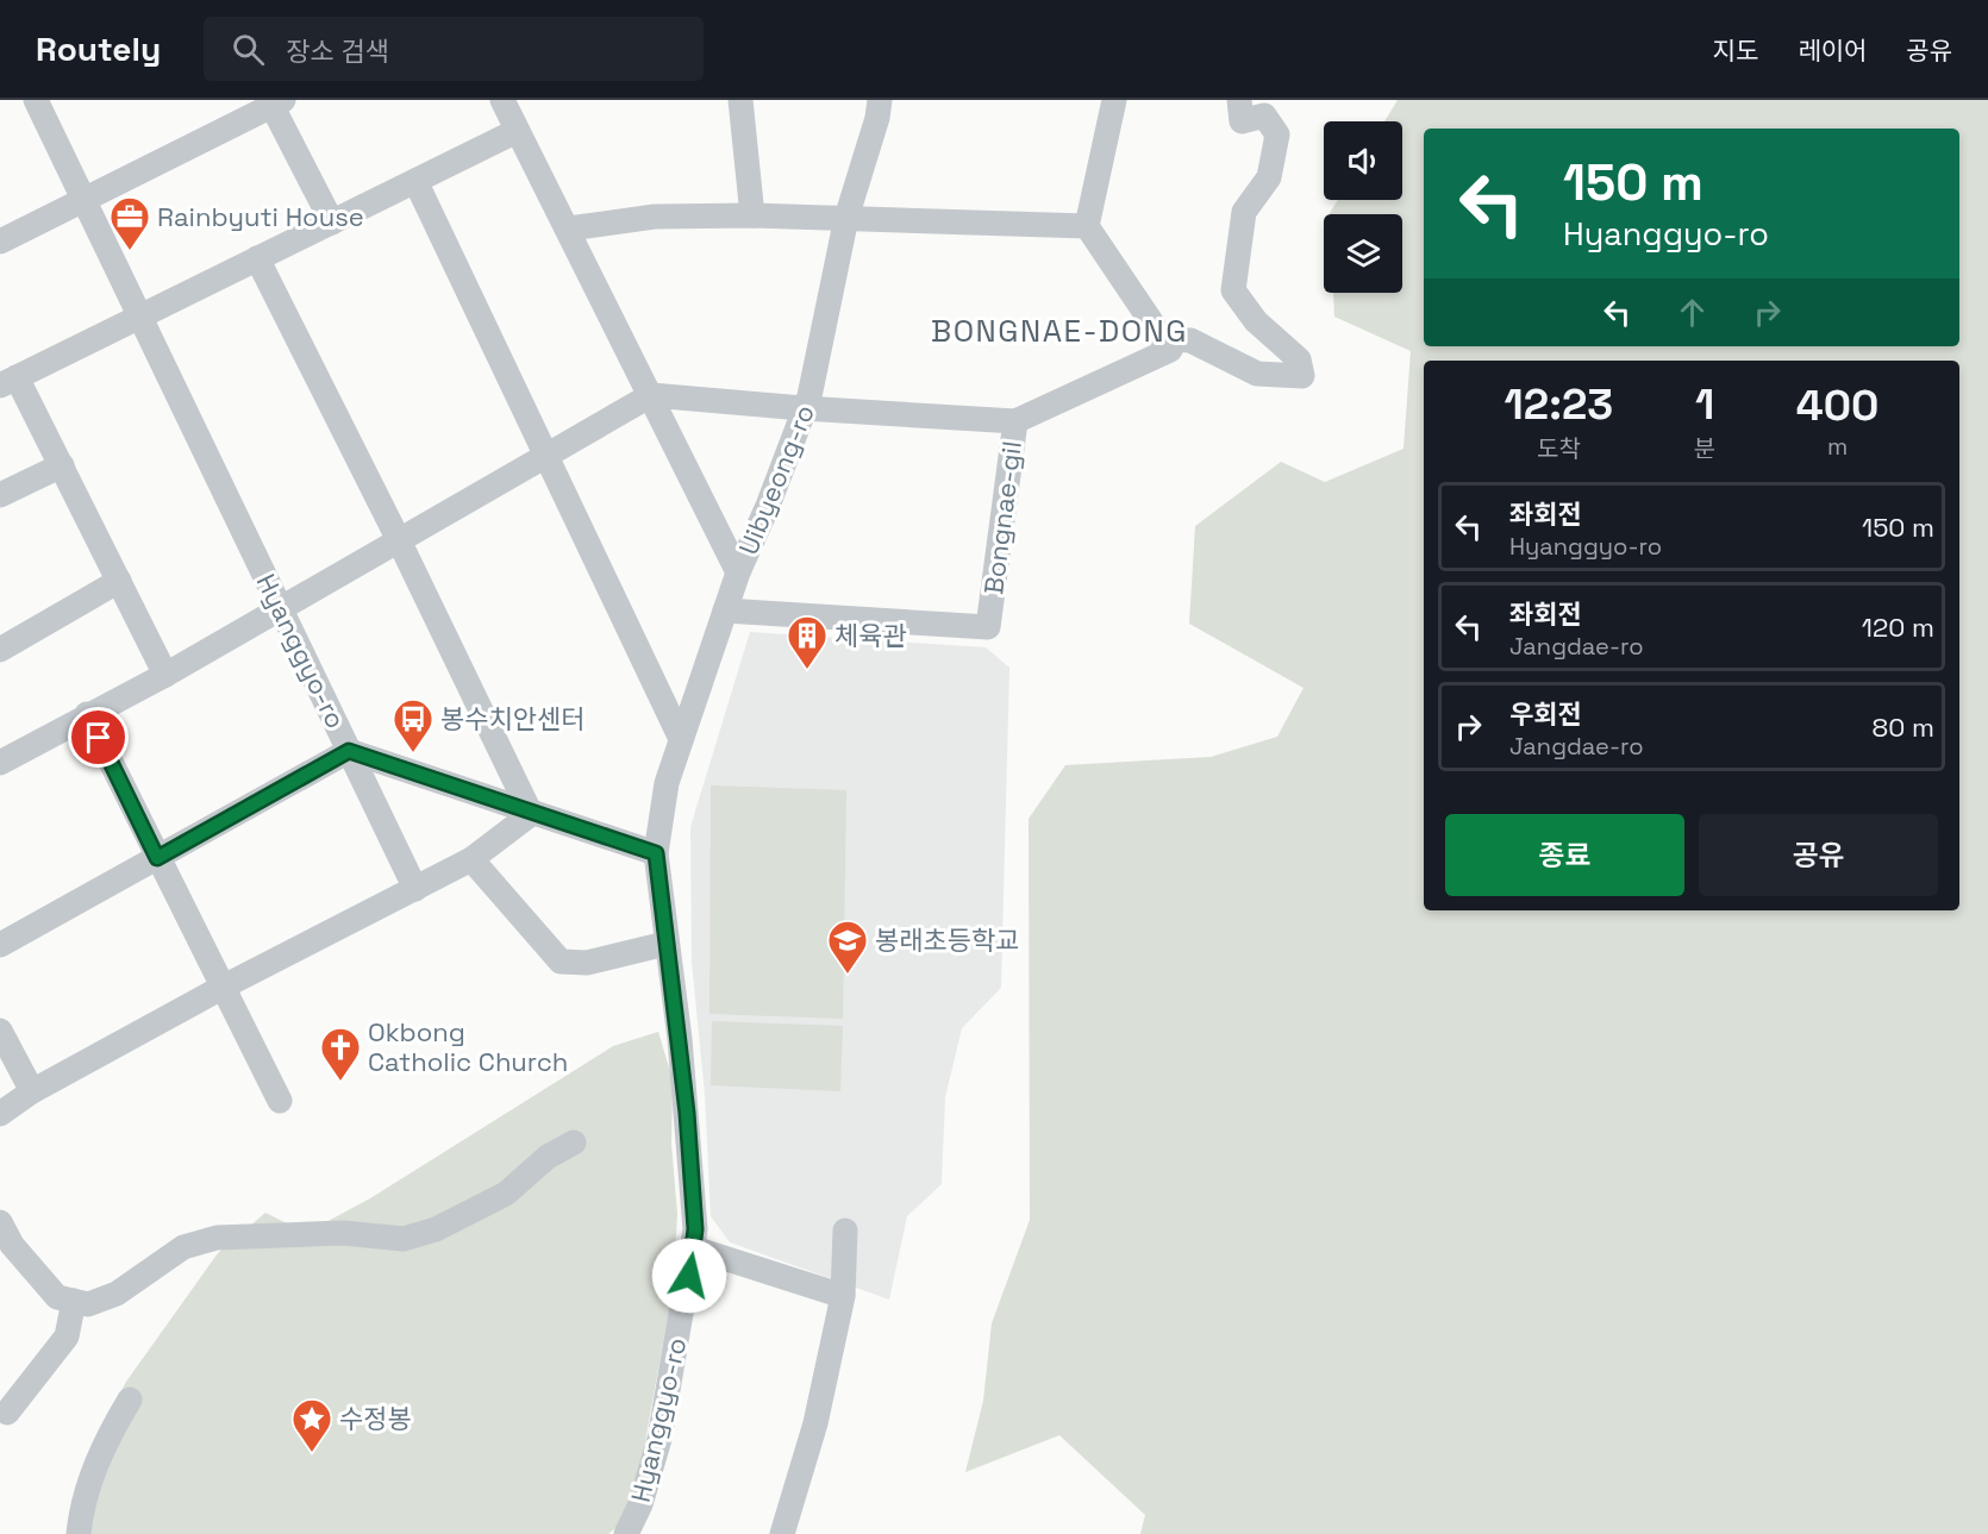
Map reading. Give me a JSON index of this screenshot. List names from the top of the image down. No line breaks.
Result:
{"streets":{"street":["Uibyeong-ro","Bongnae-gil","Hyanggyo-ro"]},"crossings":[["Uibyeong-ro","Bongnae-gil"],["Uibyeong-ro","Hyanggyo-ro"]],"districts":["BONGNAE-DONG"],"places":{"office":["Rainbyuti House"],"building":["체육관"],"bus stop":["봉수치안센터"],"school or university":["봉래초등학교"],"church":["Okbong Catholic Church"],"place":["수정봉"]},"page":{"header":"Routely","search":"장소 검색","nav":["지도","레이어","공유"],"turn":["150 m","Hyanggyo-ro"],"eta":["12:23","도착","1","분","400","m"],"list":[{"name":"좌회전","note":"Hyanggyo-ro","value":"150 m"},{"name":"좌회전","note":"Jangdae-ro","value":"120 m"},{"name":"우회전","note":"Jangdae-ro","value":"80 m"}],"buttons":["종료","공유"]}}
